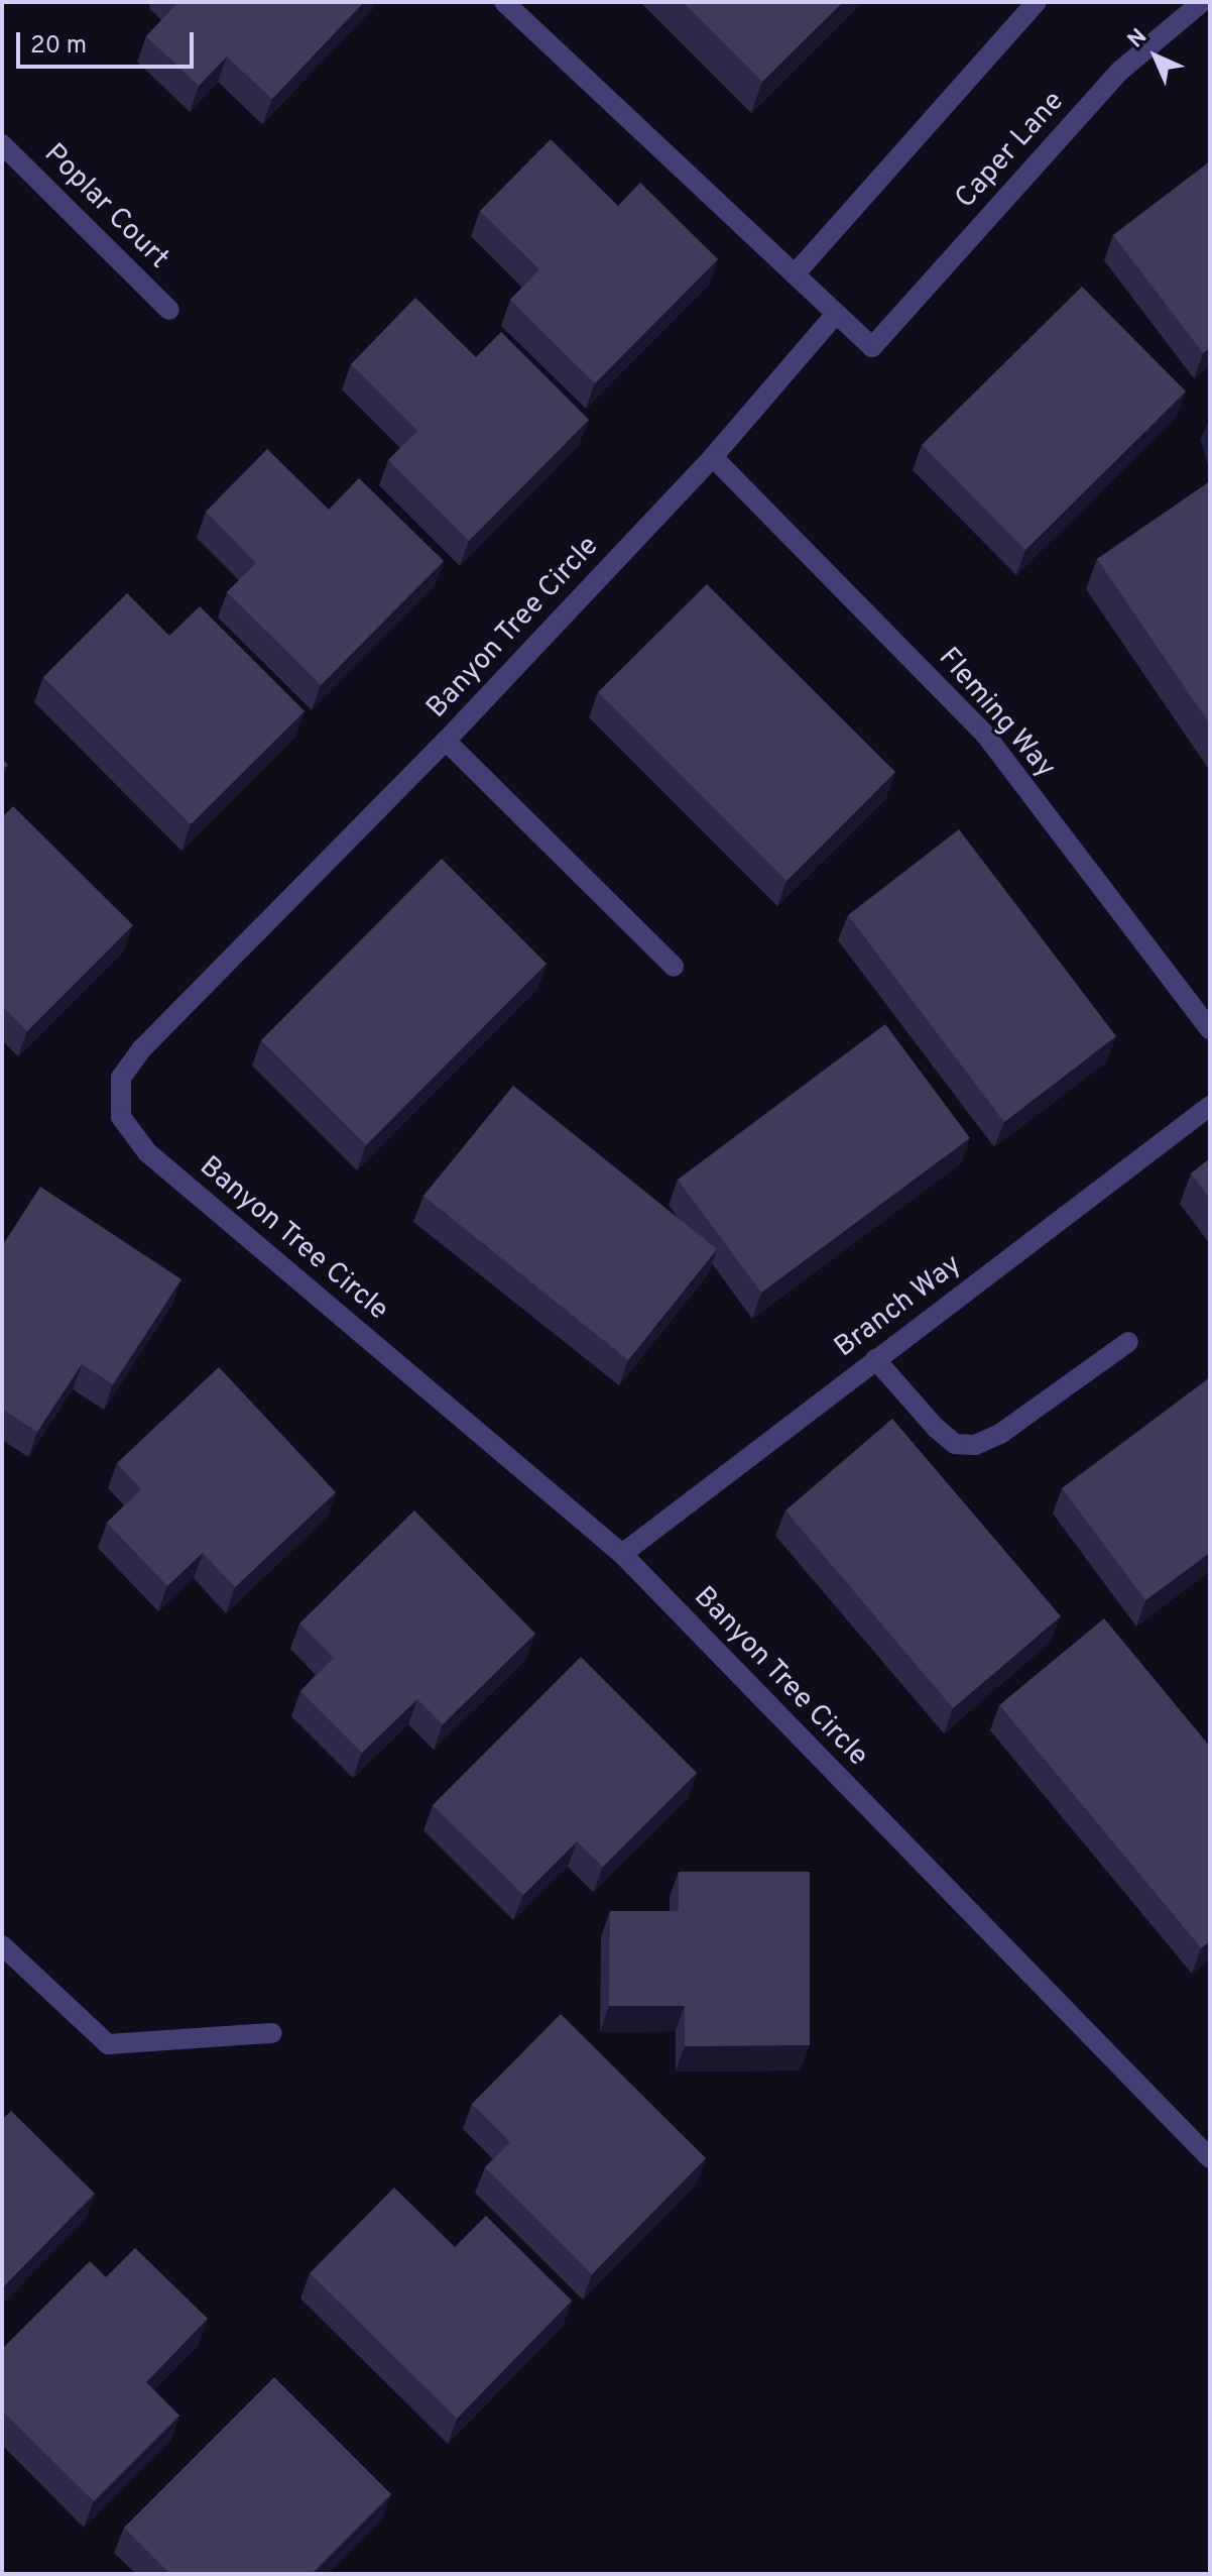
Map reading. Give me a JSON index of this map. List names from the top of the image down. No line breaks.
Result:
{"streets":{"street":["Caper Lane","Poplar Court","Banyon Tree Circle","Fleming Way","Branch Way"]},"crossings":[["Caper Lane","Banyon Tree Circle"],["Banyon Tree Circle","Fleming Way"],["Banyon Tree Circle","Branch Way"]],"scale_bar":"20 m","north":"top left"}
